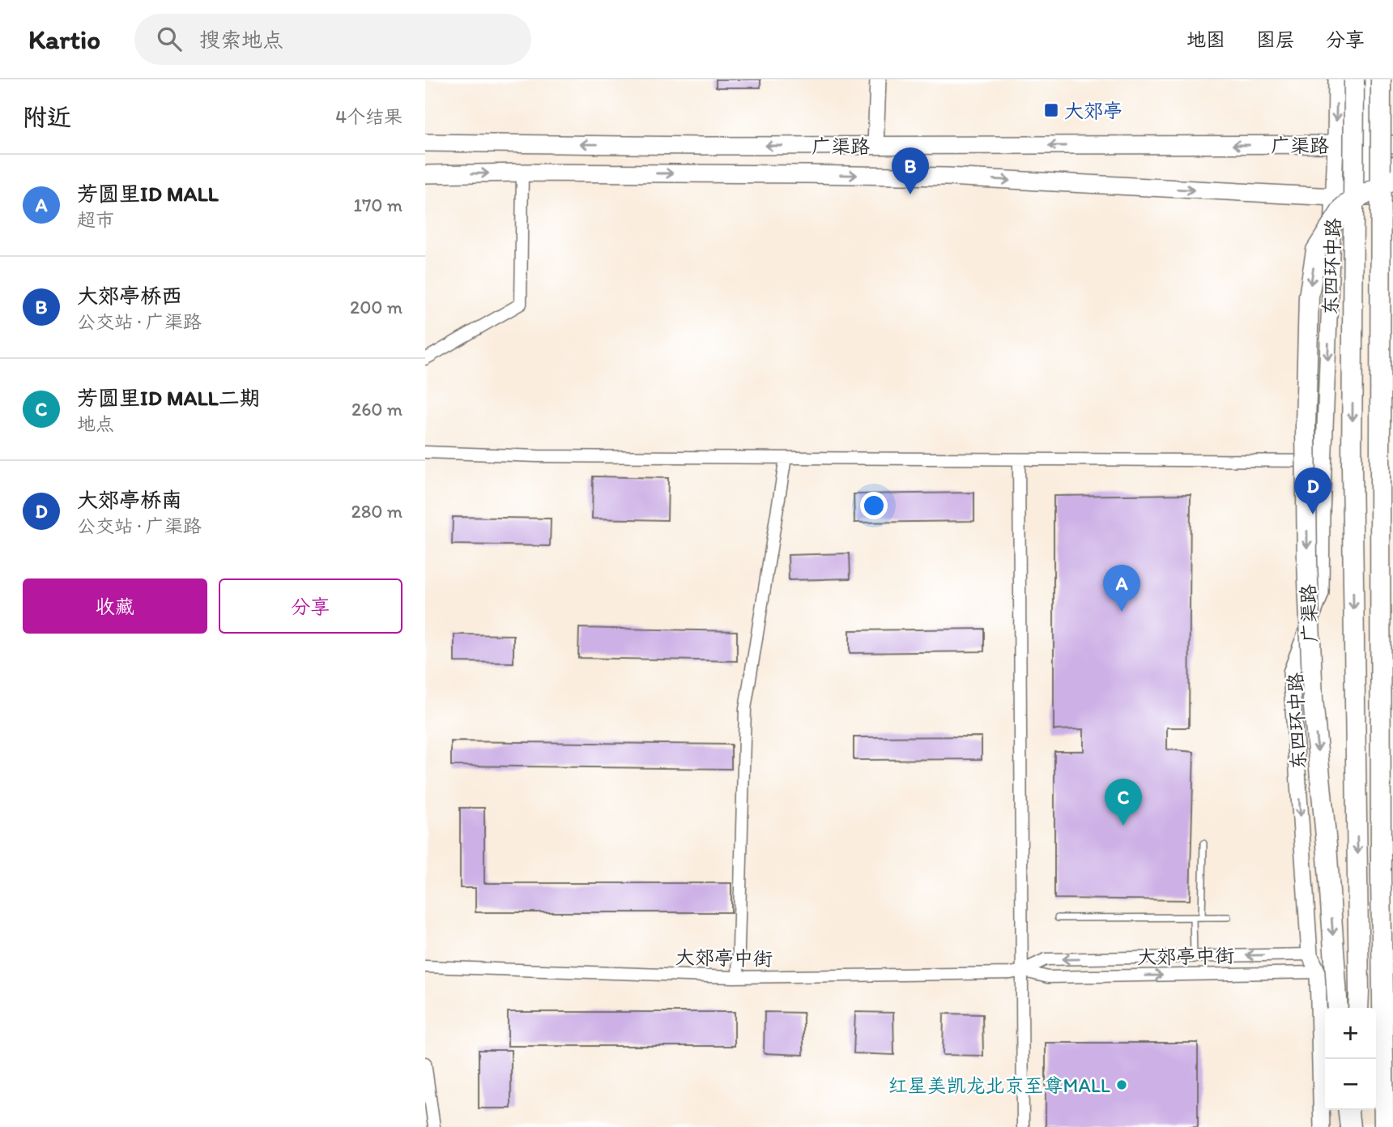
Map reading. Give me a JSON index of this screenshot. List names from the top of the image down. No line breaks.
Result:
{"streets":{"highway":["广渠路","东四环中路"],"street":["大郊亭中街"]},"crossings":[["广渠路","东四环中路"],["东四环中路","大郊亭中街"]],"one_way":["东四环中路"],"places":{"transit":["大郊亭"],"other":["红星美凯龙北京至尊MALL"]},"page":{"header":"Kartio","search":"搜索地点","nav":["地图","图层","分享"],"heading":["附近","4个结果"],"pins":["B","D","A","C"],"list":[{"mark":"A","name":"芳圆里ID MALL","note":"超市","value":"170 m"},{"mark":"B","name":"大郊亭桥西","note":"公交站 · 广渠路","value":"200 m"},{"mark":"C","name":"芳圆里ID MALL二期","note":"地点","value":"260 m"},{"mark":"D","name":"大郊亭桥南","note":"公交站 · 广渠路","value":"280 m"}],"buttons":["收藏","分享"],"map_buttons":["+","−"]}}
